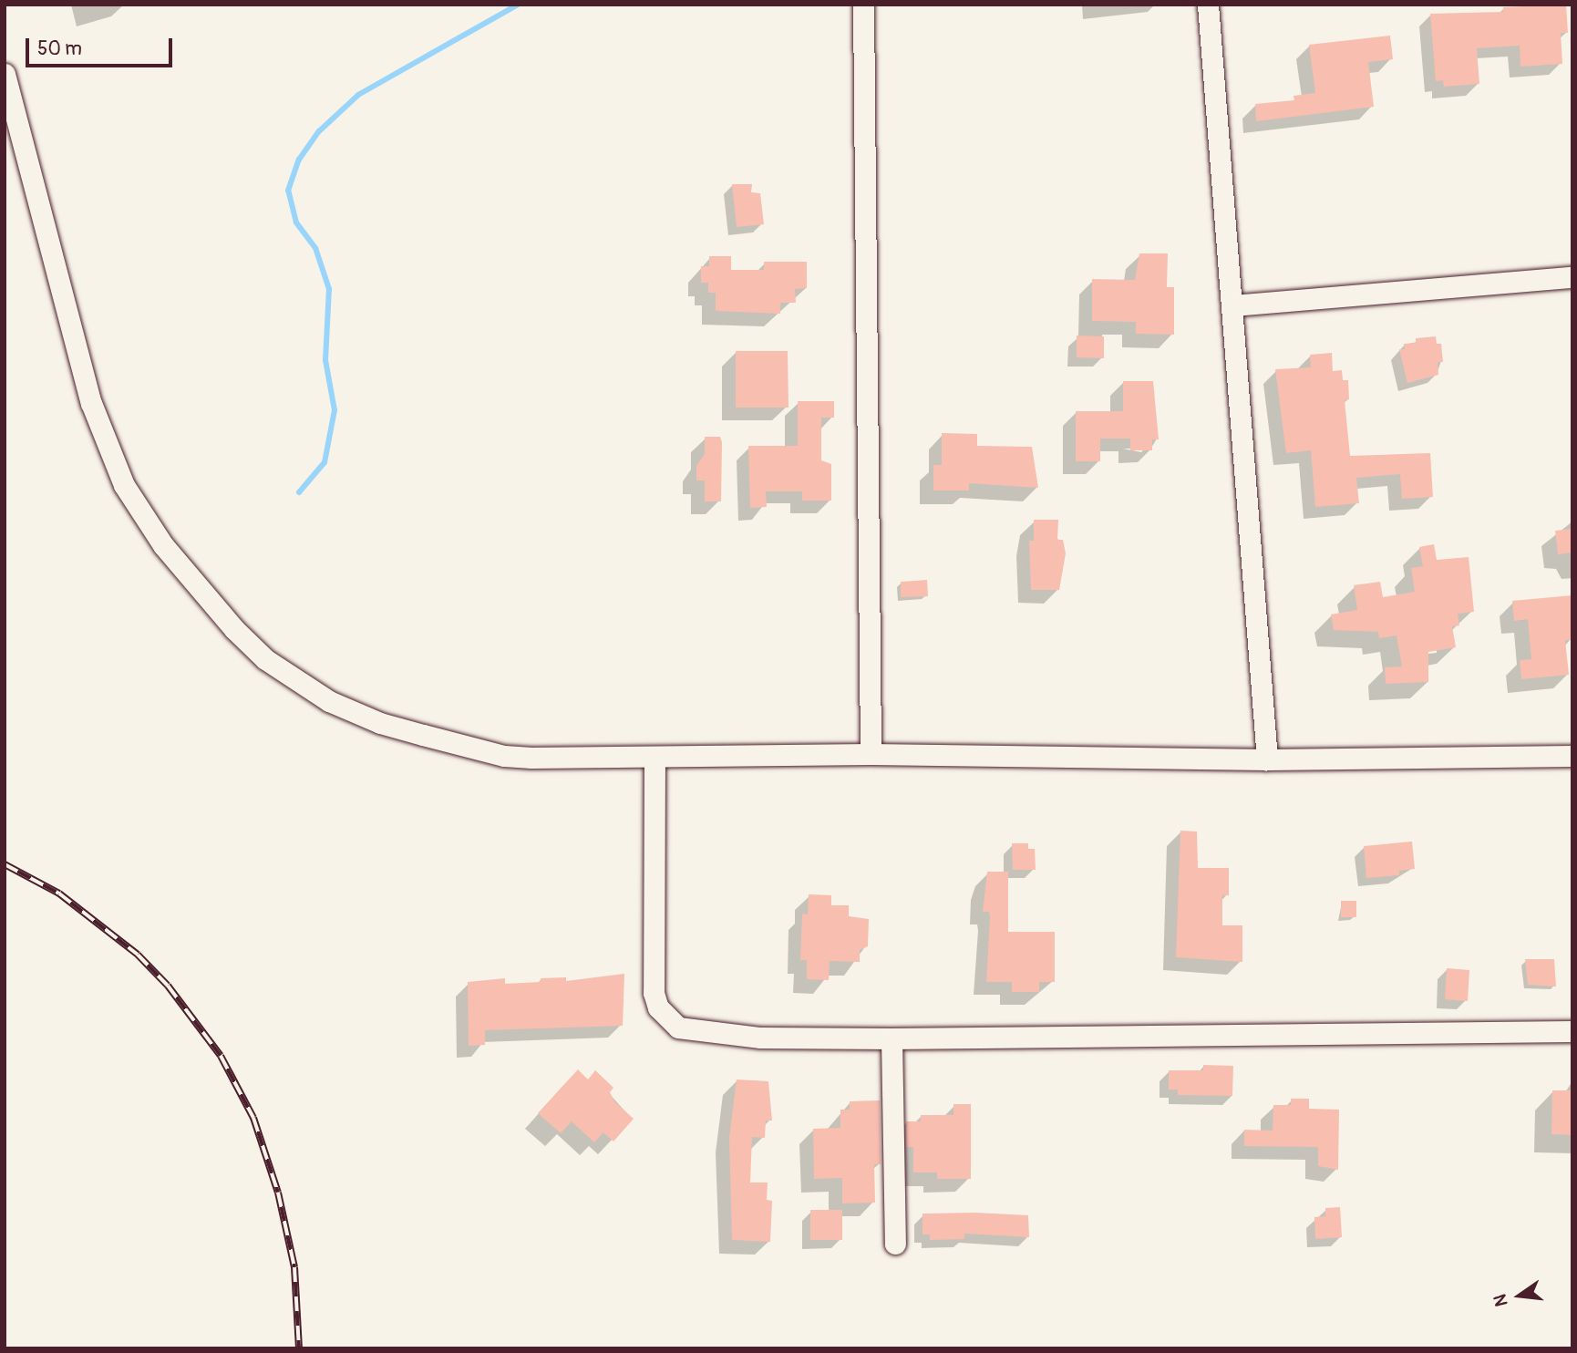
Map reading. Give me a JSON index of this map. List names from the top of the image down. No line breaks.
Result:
{"scale_bar":"50 m","north":"left"}
